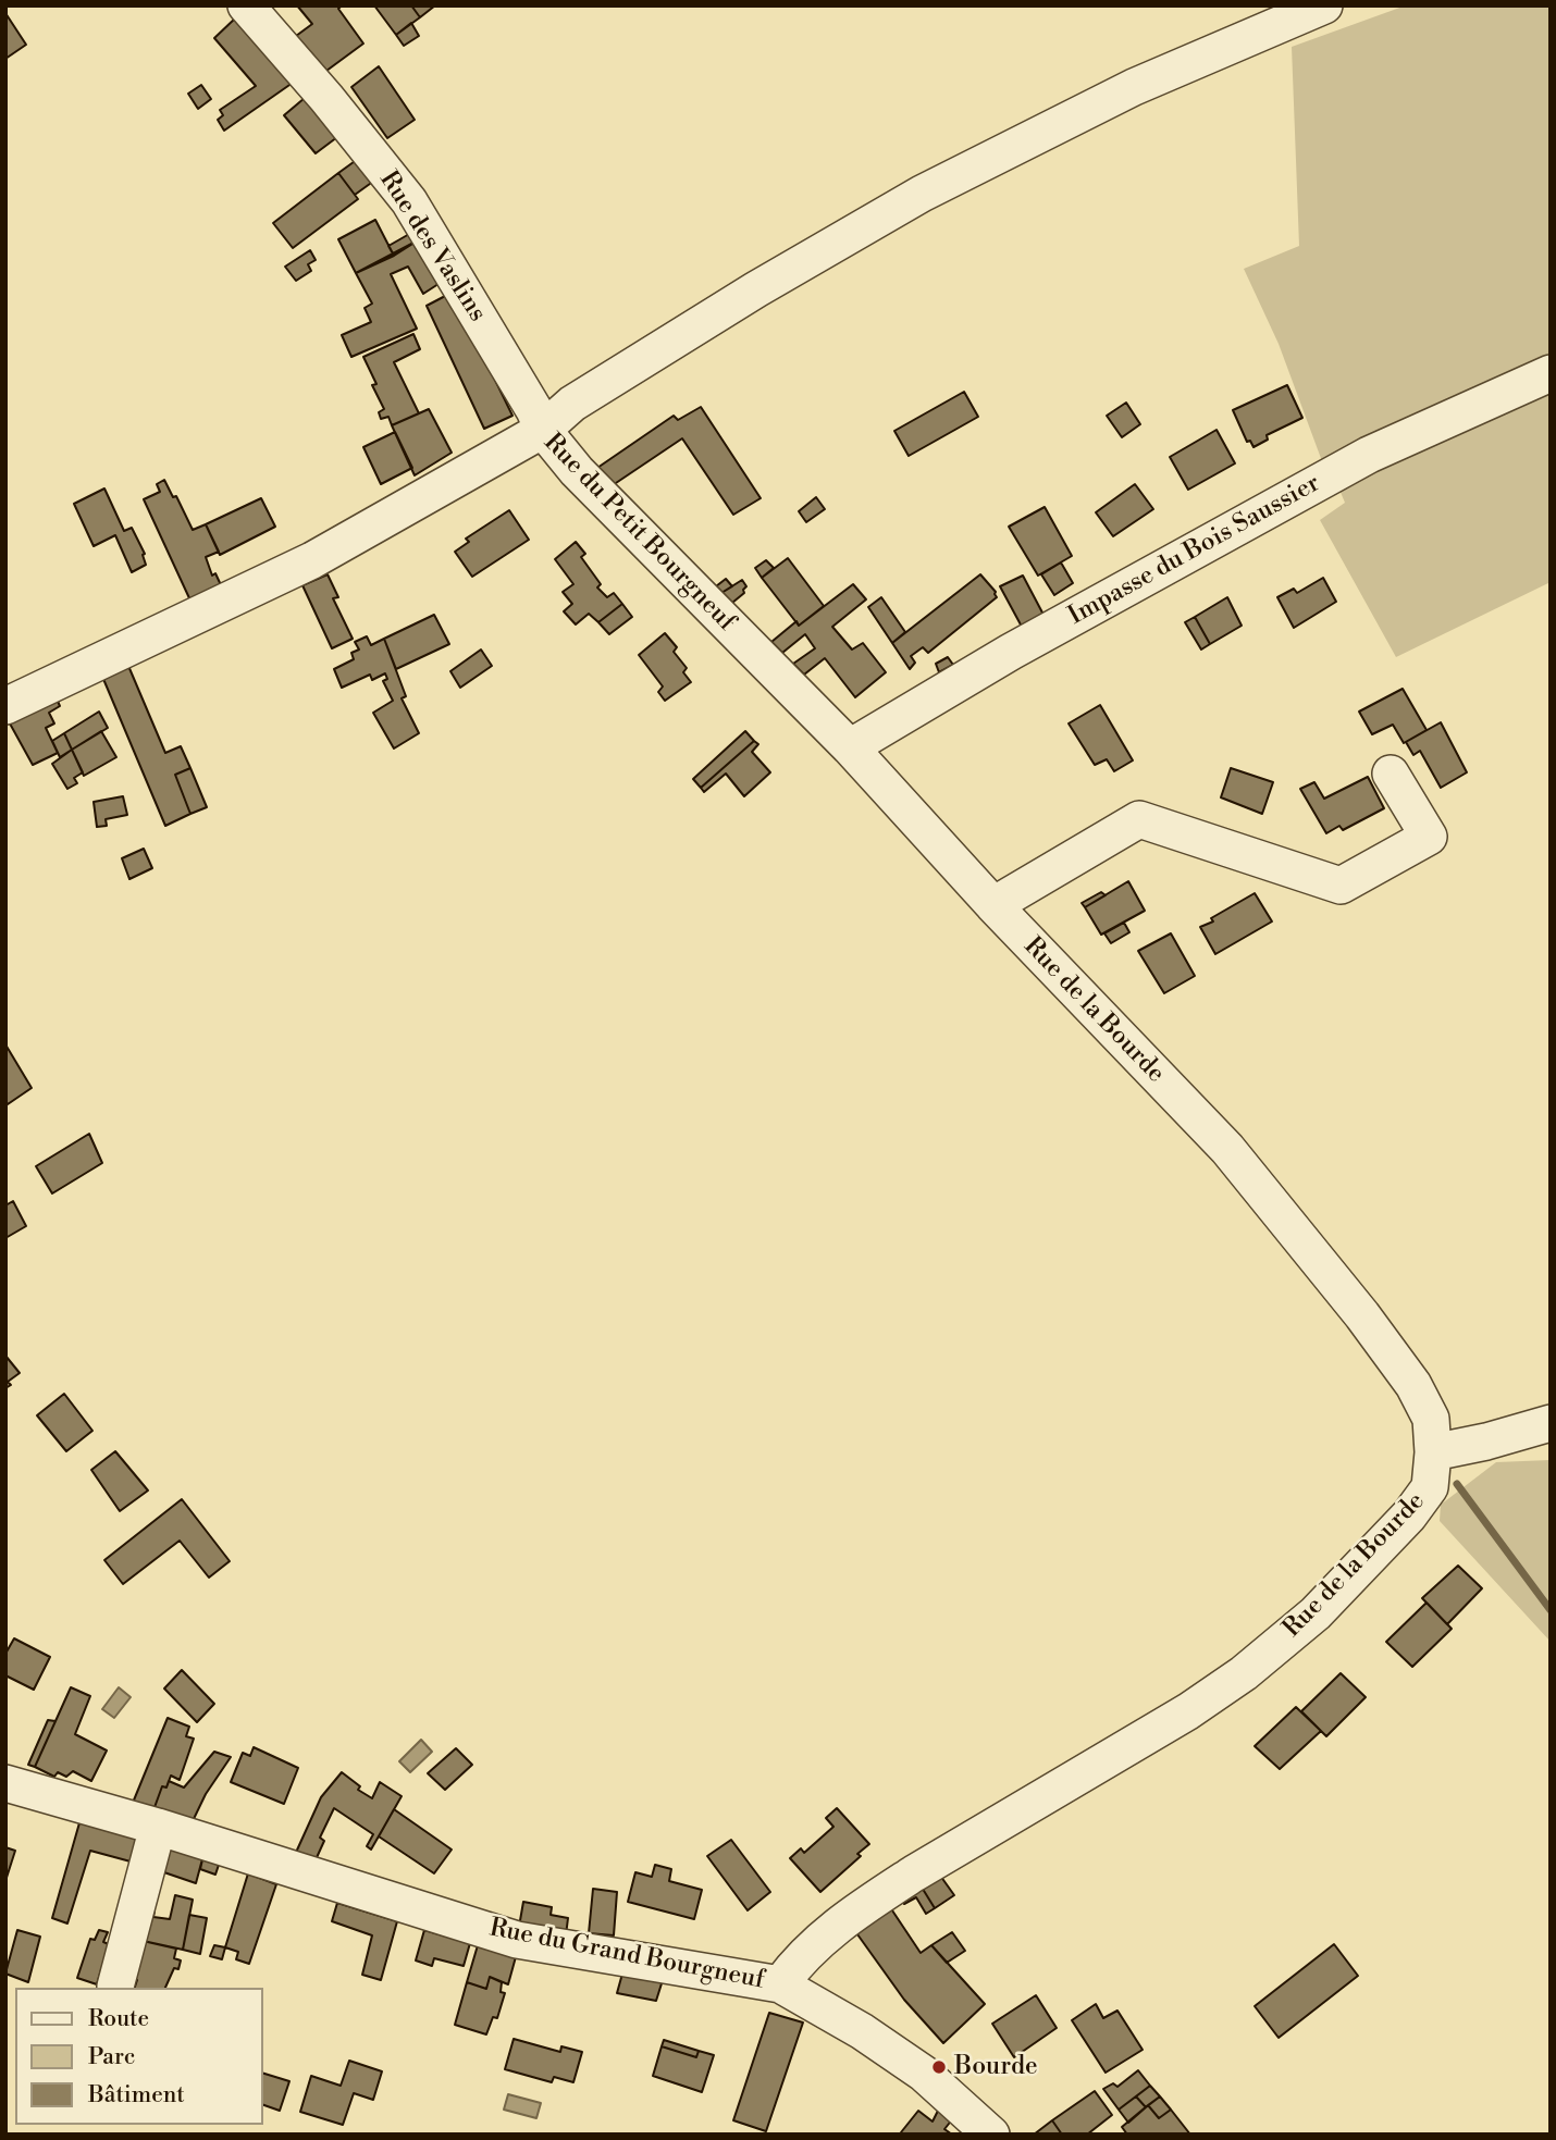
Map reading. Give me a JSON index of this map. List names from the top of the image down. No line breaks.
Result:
{"streets":{"street":["Rue des Vaslins","Rue du Petit Bourgneuf","Impasse du Bois Saussier","Rue de la Bourde","Rue du Grand Bourgneuf"]},"crossings":[["Rue des Vaslins","Rue du Petit Bourgneuf"],["Rue du Petit Bourgneuf","Impasse du Bois Saussier"],["Rue du Petit Bourgneuf","Rue de la Bourde"],["Rue de la Bourde","Rue du Grand Bourgneuf"]],"places":["Bourde"],"legend":["Route","Parc","Bâtiment"]}
